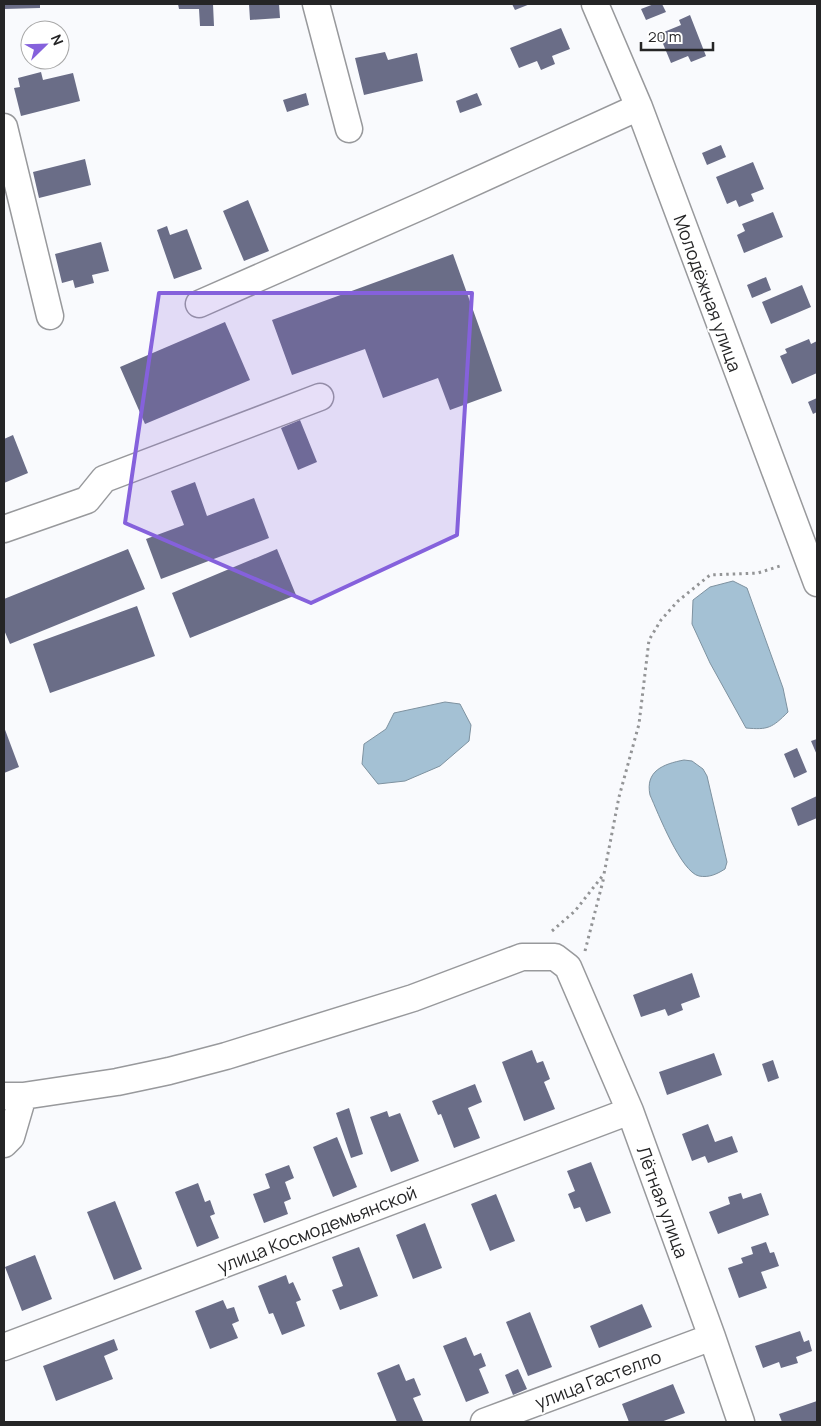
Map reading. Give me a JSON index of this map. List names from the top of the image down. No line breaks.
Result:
{"streets":{"street":["Молодёжная улица","Лётная улица","улица Космодемьянской","улица Гастелло"]},"crossings":[["Лётная улица","улица Космодемьянской"],["Лётная улица","улица Гастелло"]],"scale_bar":"20 m","north":"top right"}
